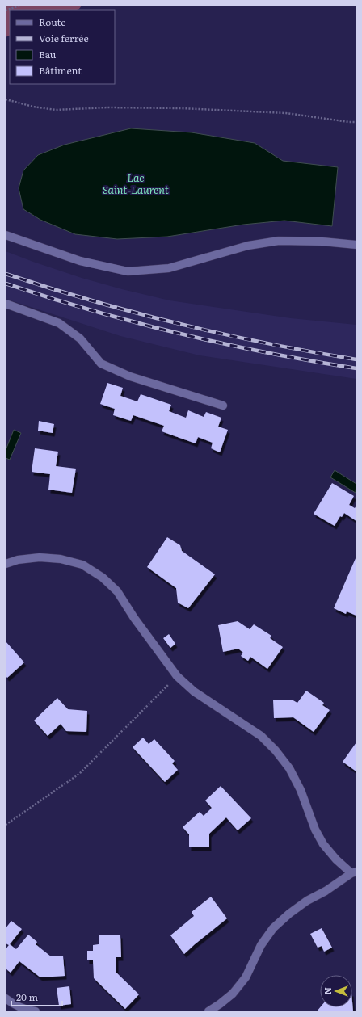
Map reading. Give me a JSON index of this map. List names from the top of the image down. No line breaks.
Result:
{"water":["Lac Saint-Laurent"],"legend":["Route","Voie ferrée","Eau","Bâtiment"],"scale_bar":"20 m","north":"left"}
